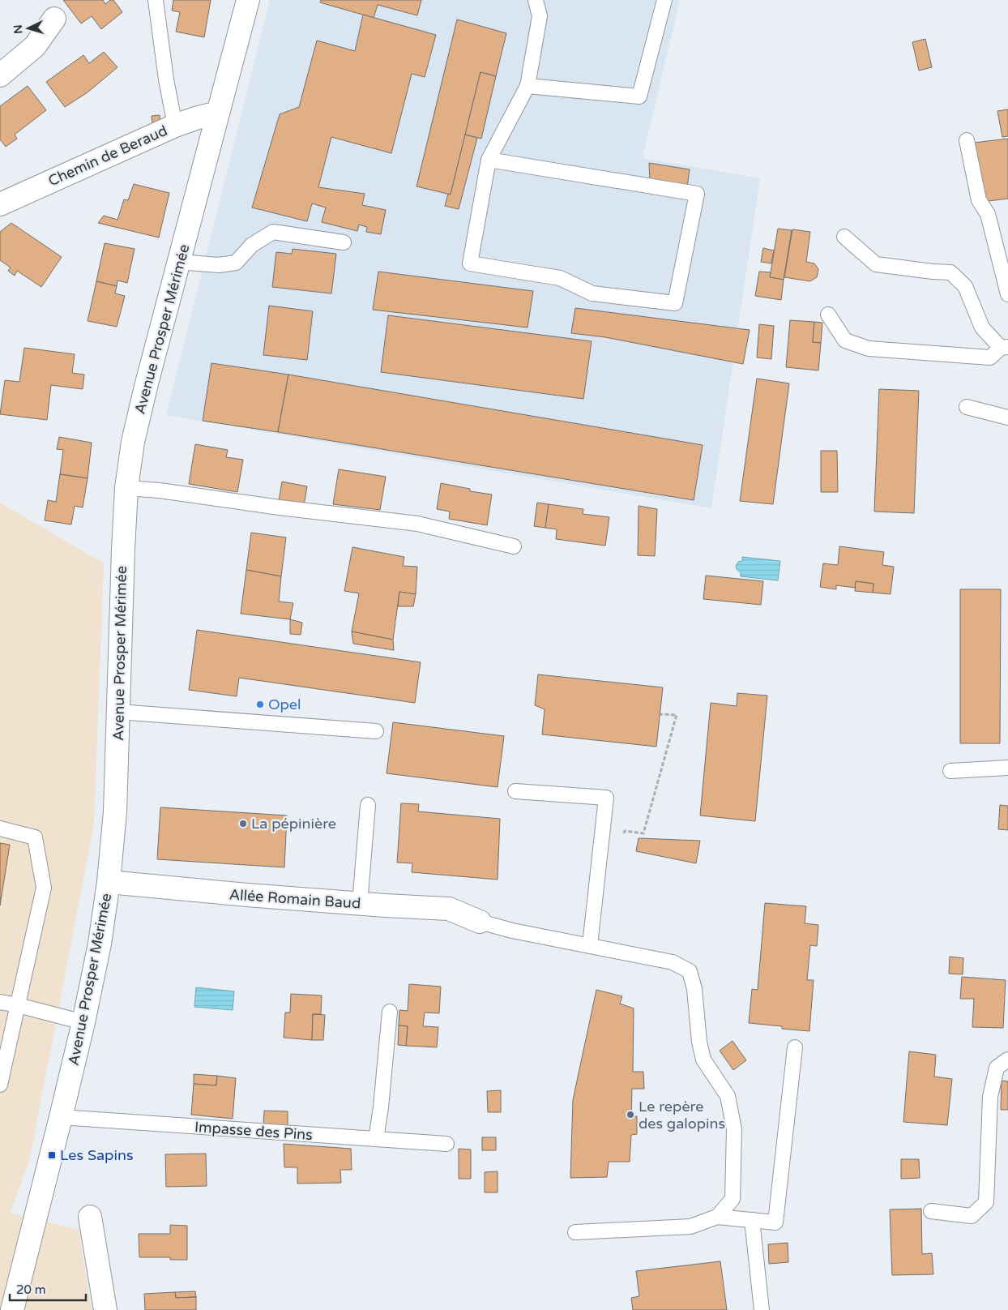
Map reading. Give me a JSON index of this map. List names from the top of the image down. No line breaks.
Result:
{"streets":{"main road":["Chemin de Beraud","Avenue Prosper Mérimée","Allée Romain Baud"],"lane":["Impasse des Pins"]},"crossings":[["Chemin de Beraud","Avenue Prosper Mérimée"],["Avenue Prosper Mérimée","Allée Romain Baud"],["Avenue Prosper Mérimée","Impasse des Pins"]],"places":{"other":["Opel","La pépinière","Le repère des galopins"],"transit":["Les Sapins"]},"scale_bar":"20 m","north":"left"}
